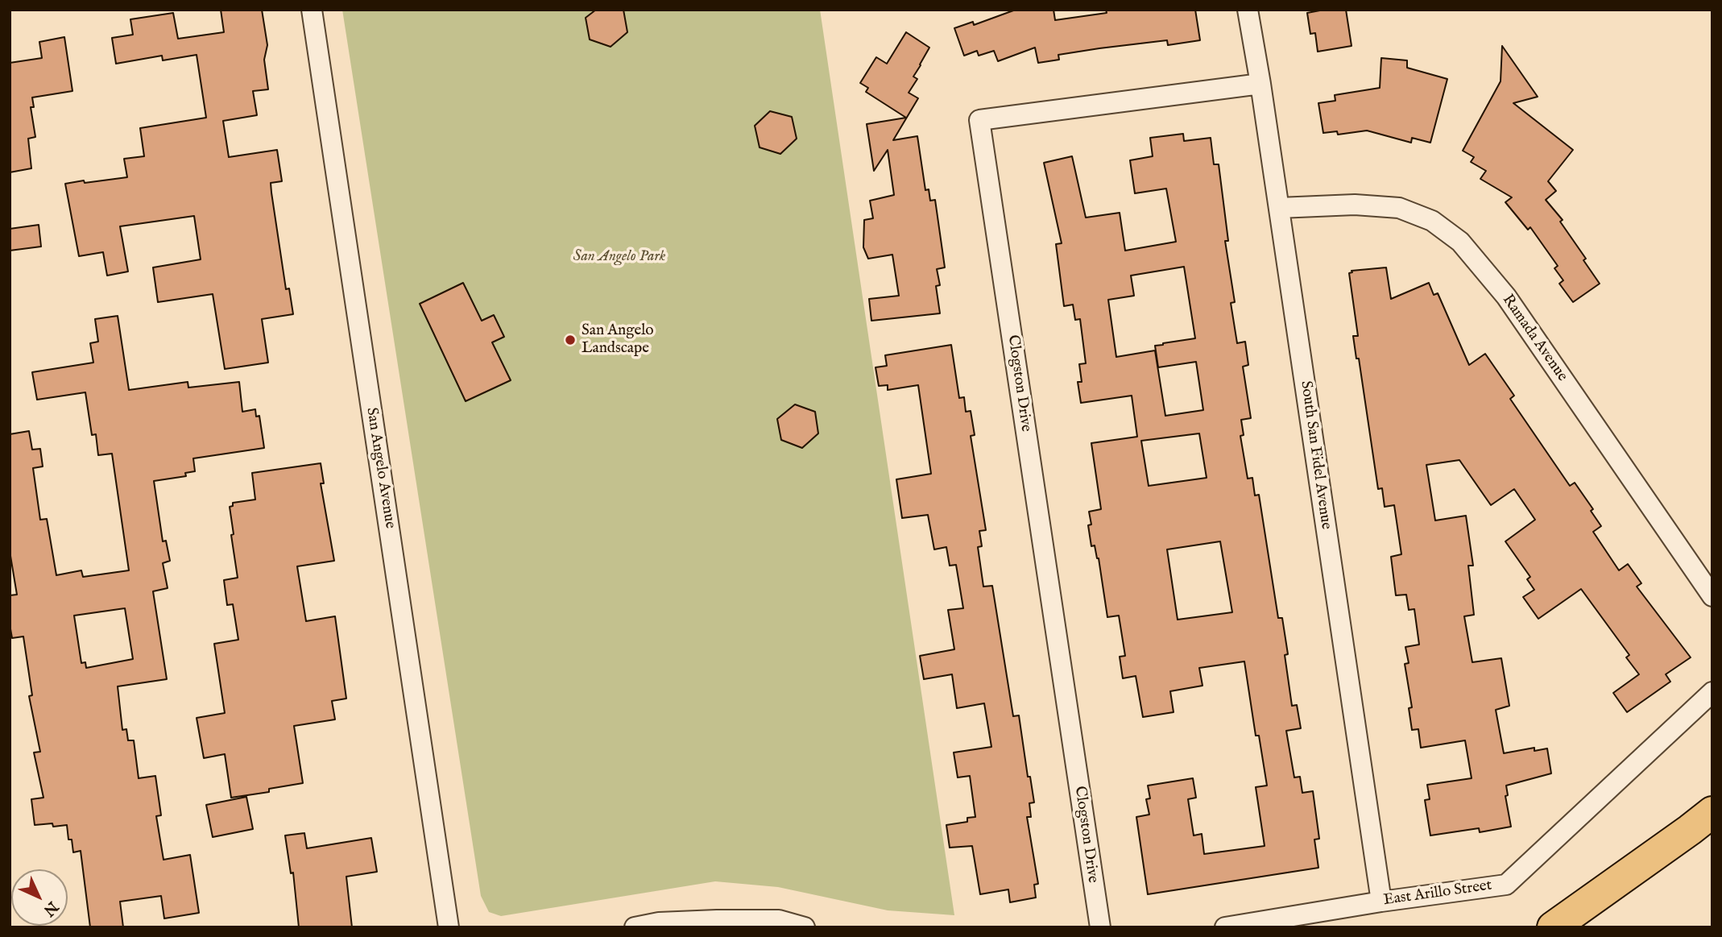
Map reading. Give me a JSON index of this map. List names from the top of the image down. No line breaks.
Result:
{"streets":{"street":["Ramada Avenue","Clogston Drive","South San Fidel Avenue","San Angelo Avenue","East Arillo Street"]},"crossings":[["Ramada Avenue","South San Fidel Avenue"],["Clogston Drive","South San Fidel Avenue"],["South San Fidel Avenue","East Arillo Street"]],"parks":["San Angelo Park"],"places":["San Angelo Landscape"],"north":"bottom right"}
